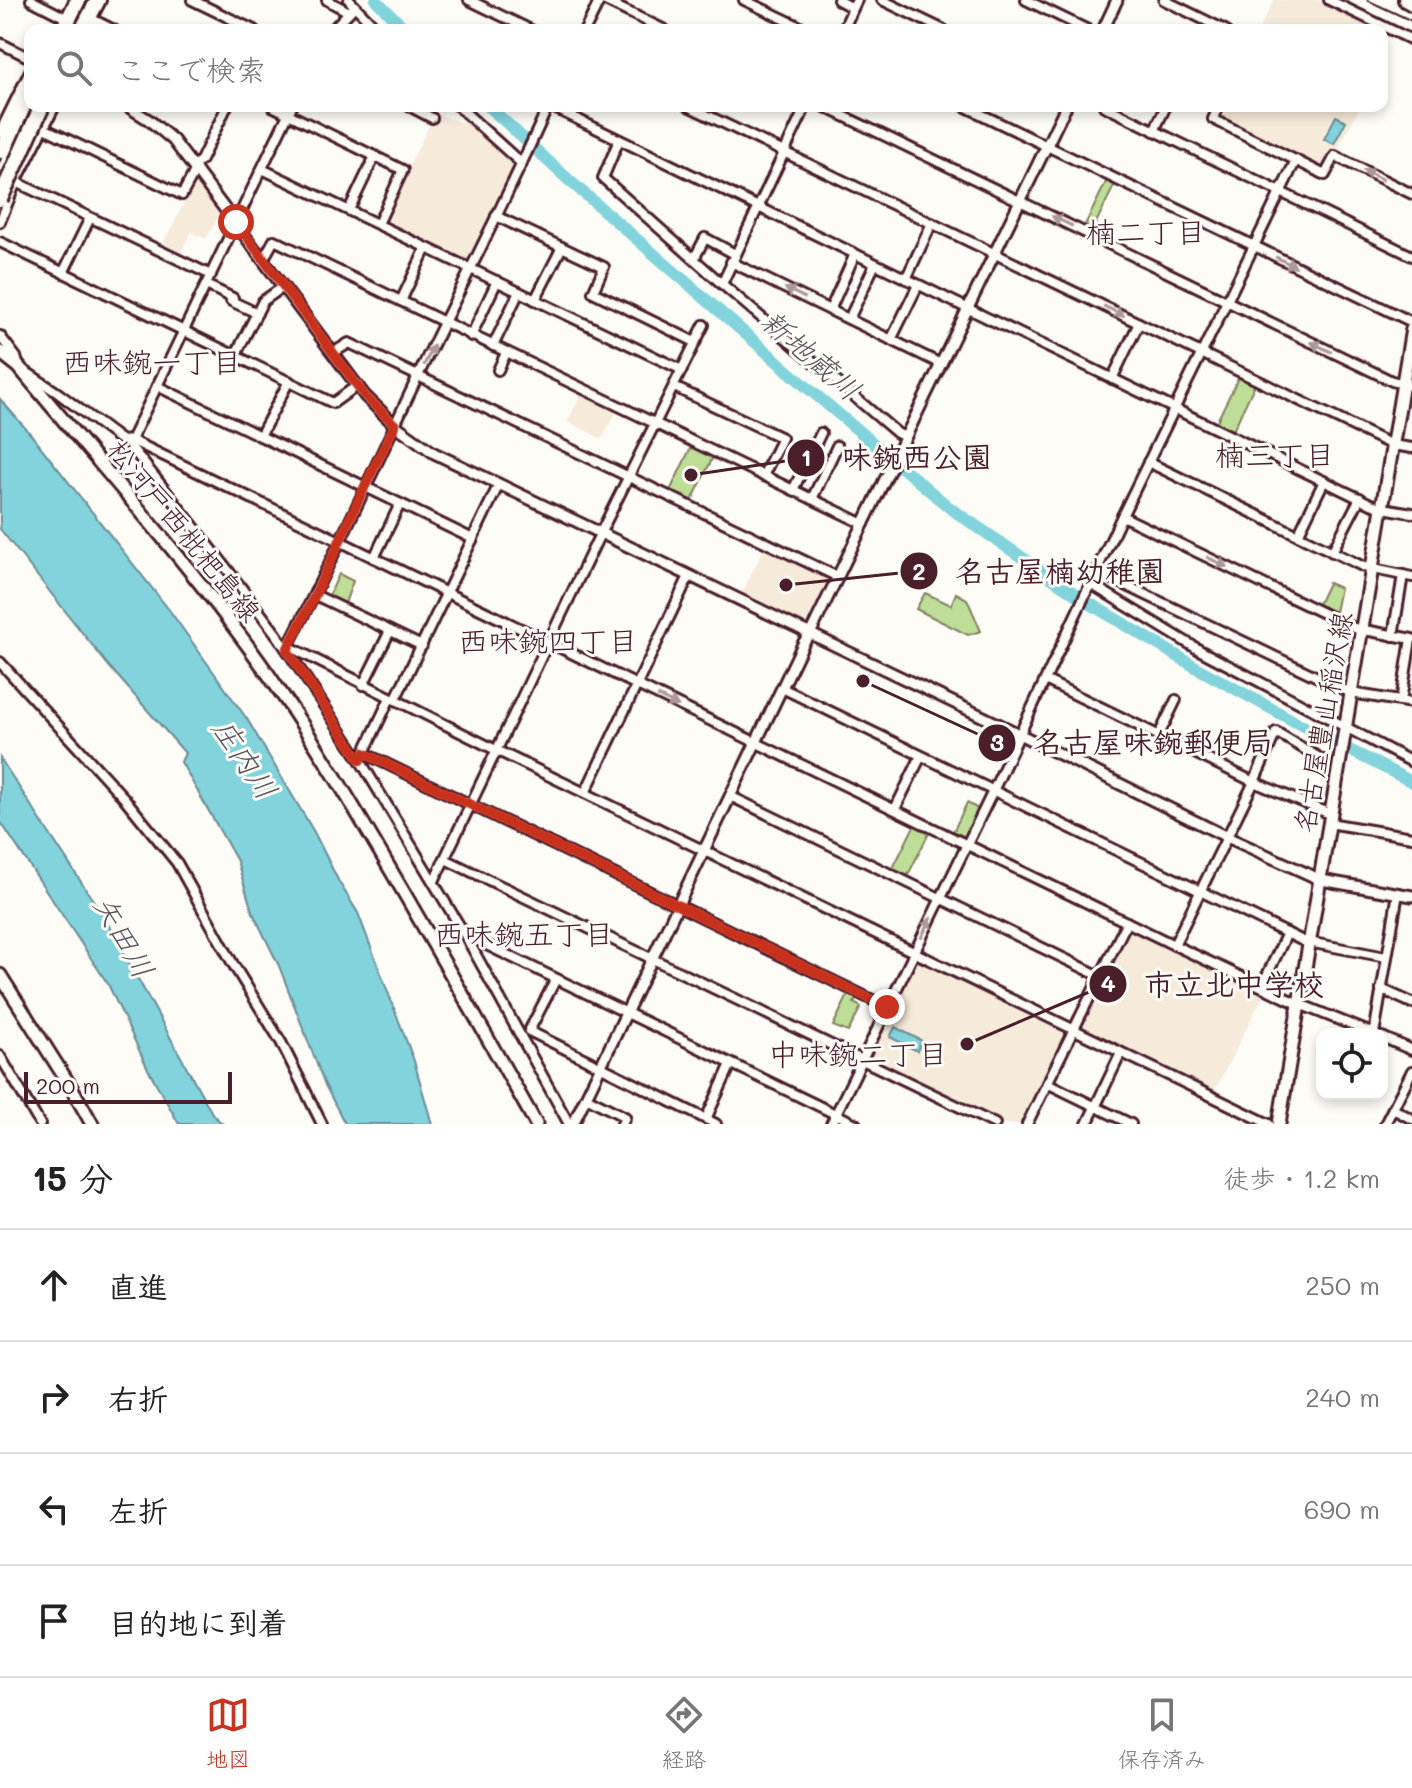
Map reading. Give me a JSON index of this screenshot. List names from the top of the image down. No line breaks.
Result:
{"streets":{"main road":["松河戸西枇杷島線","名古屋豊山稲沢線"]},"districts":["楠二丁目","西味鋺一丁目","楠三丁目","西味鋺四丁目","西味鋺五丁目","中味鋺二丁目"],"water":["新地蔵川","庄内川","矢田川"],"places":["味鋺西公園","名古屋楠幼稚園","名古屋味鋺郵便局","市立北中学校"],"scale_bar":"200 m","page":{"search":"ここで検索","scale":"200 m","heading":["15 分","徒歩 · 1.2 km"],"list":[["直進","250 m"],["右折","240 m"],["左折","690 m"],"目的地に到着"],"nav":["地図","経路","保存済み"]}}
